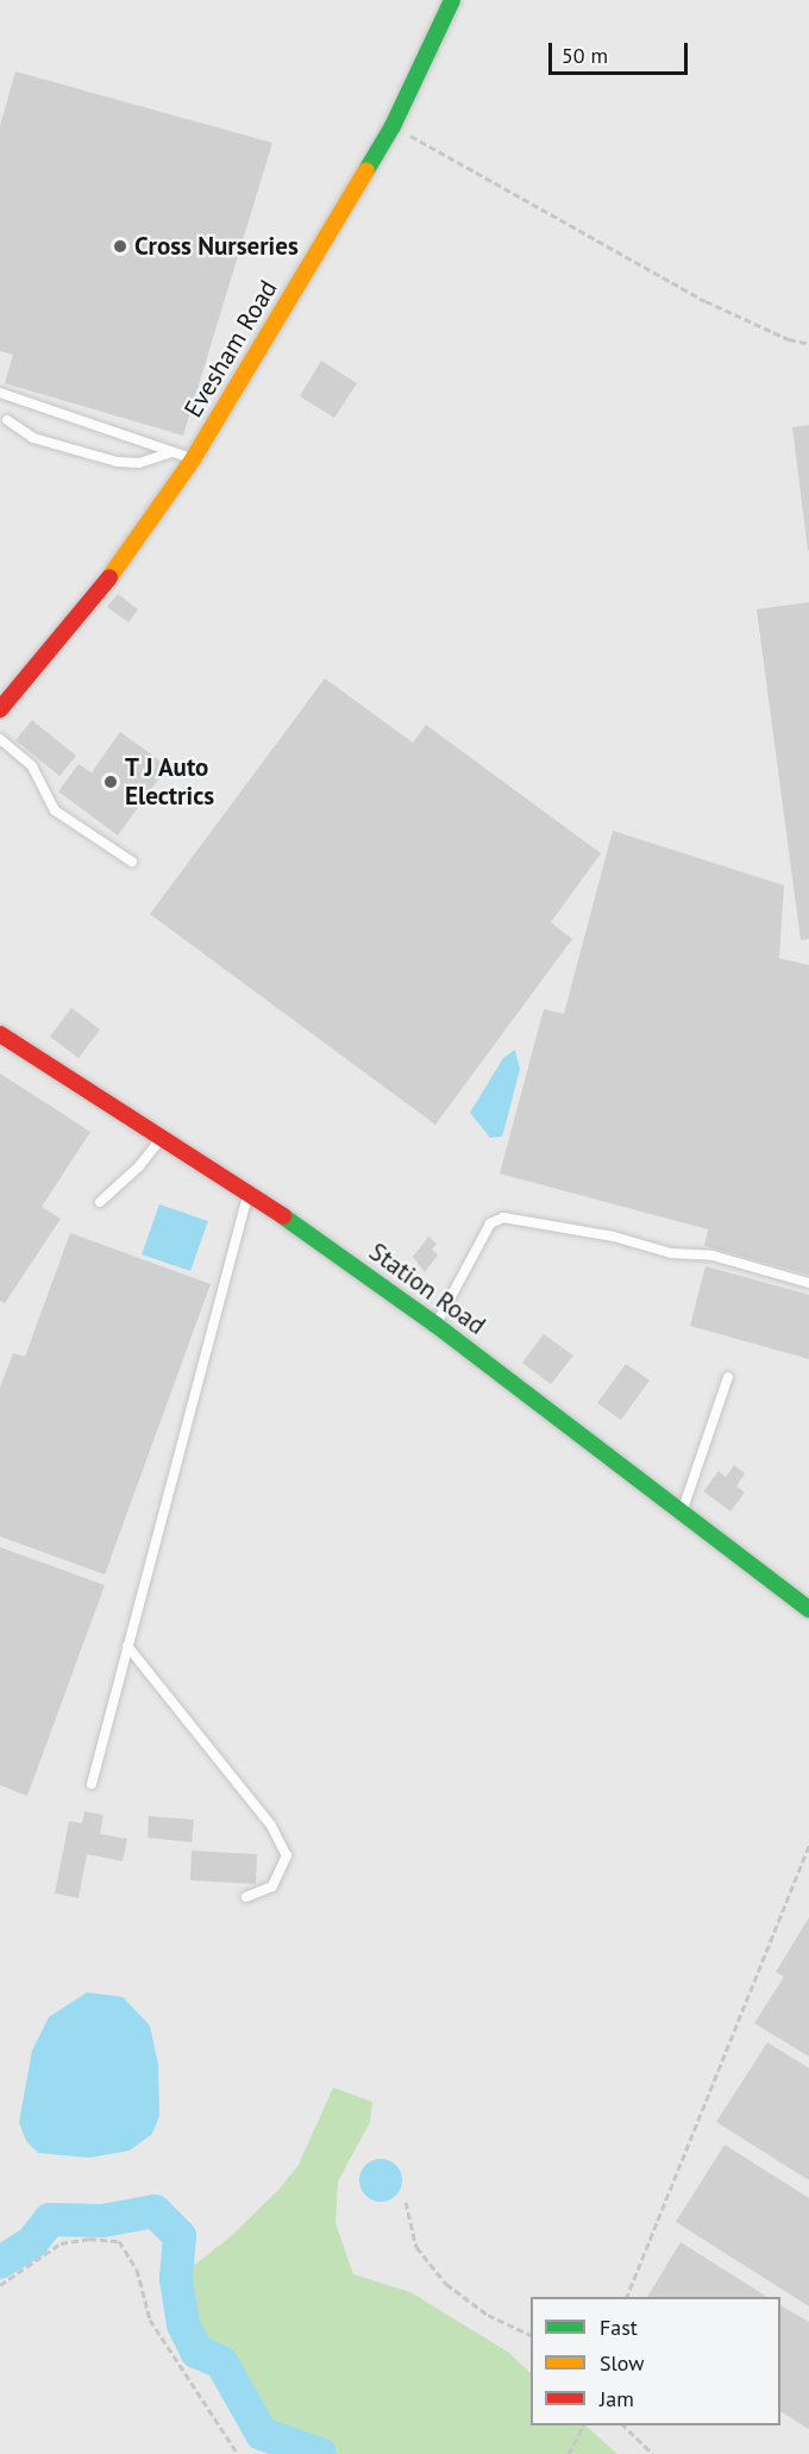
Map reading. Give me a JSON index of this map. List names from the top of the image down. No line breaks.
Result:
{"streets":{"street":["Evesham Road","Station Road"]},"places":["Cross Nurseries","T J Auto Electrics"],"legend":["Fast","Slow","Jam"],"scale_bar":"50 m"}
